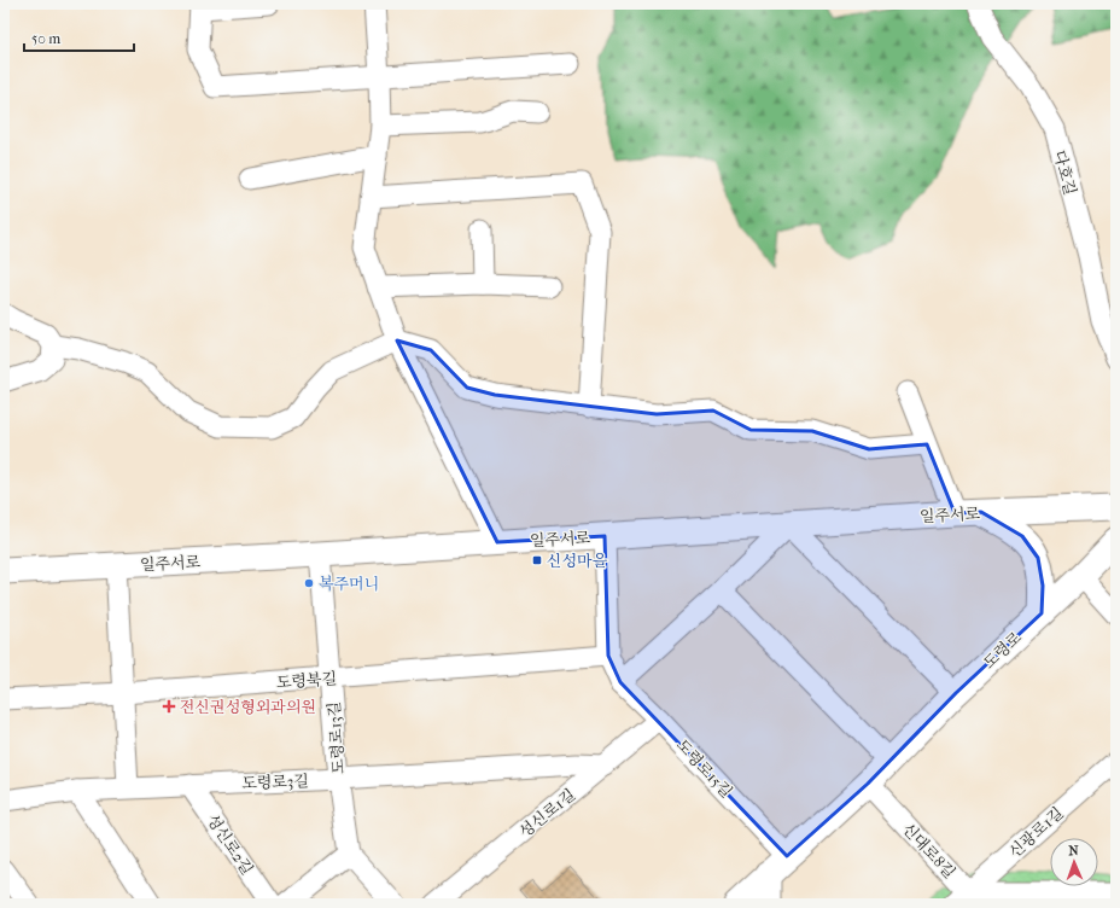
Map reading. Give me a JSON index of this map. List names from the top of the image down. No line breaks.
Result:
{"streets":{"main road":["일주서로","도령로"],"street":["다호길","도령북길","도령로13길","도령로15길","도령로3길","성신로1길","신광로1길","성신로2길","신대로8길"]},"crossings":[["일주서로","도령로13길"],["일주서로","도령로15길"],["도령로","도령로15길"],["도령로","신대로8길"],["도령북길","도령로13길"],["도령북길","도령로15길"],["도령로13길","도령로3길"],["도령로15길","성신로1길"],["도령로3길","성신로1길"],["도령로3길","성신로2길"],["신광로1길","신대로8길"]],"places":{"transit":["신성마을"],"other":["복주머니"],"health":["전신권성형외과의원"]},"scale_bar":"50 m","north":"top"}
